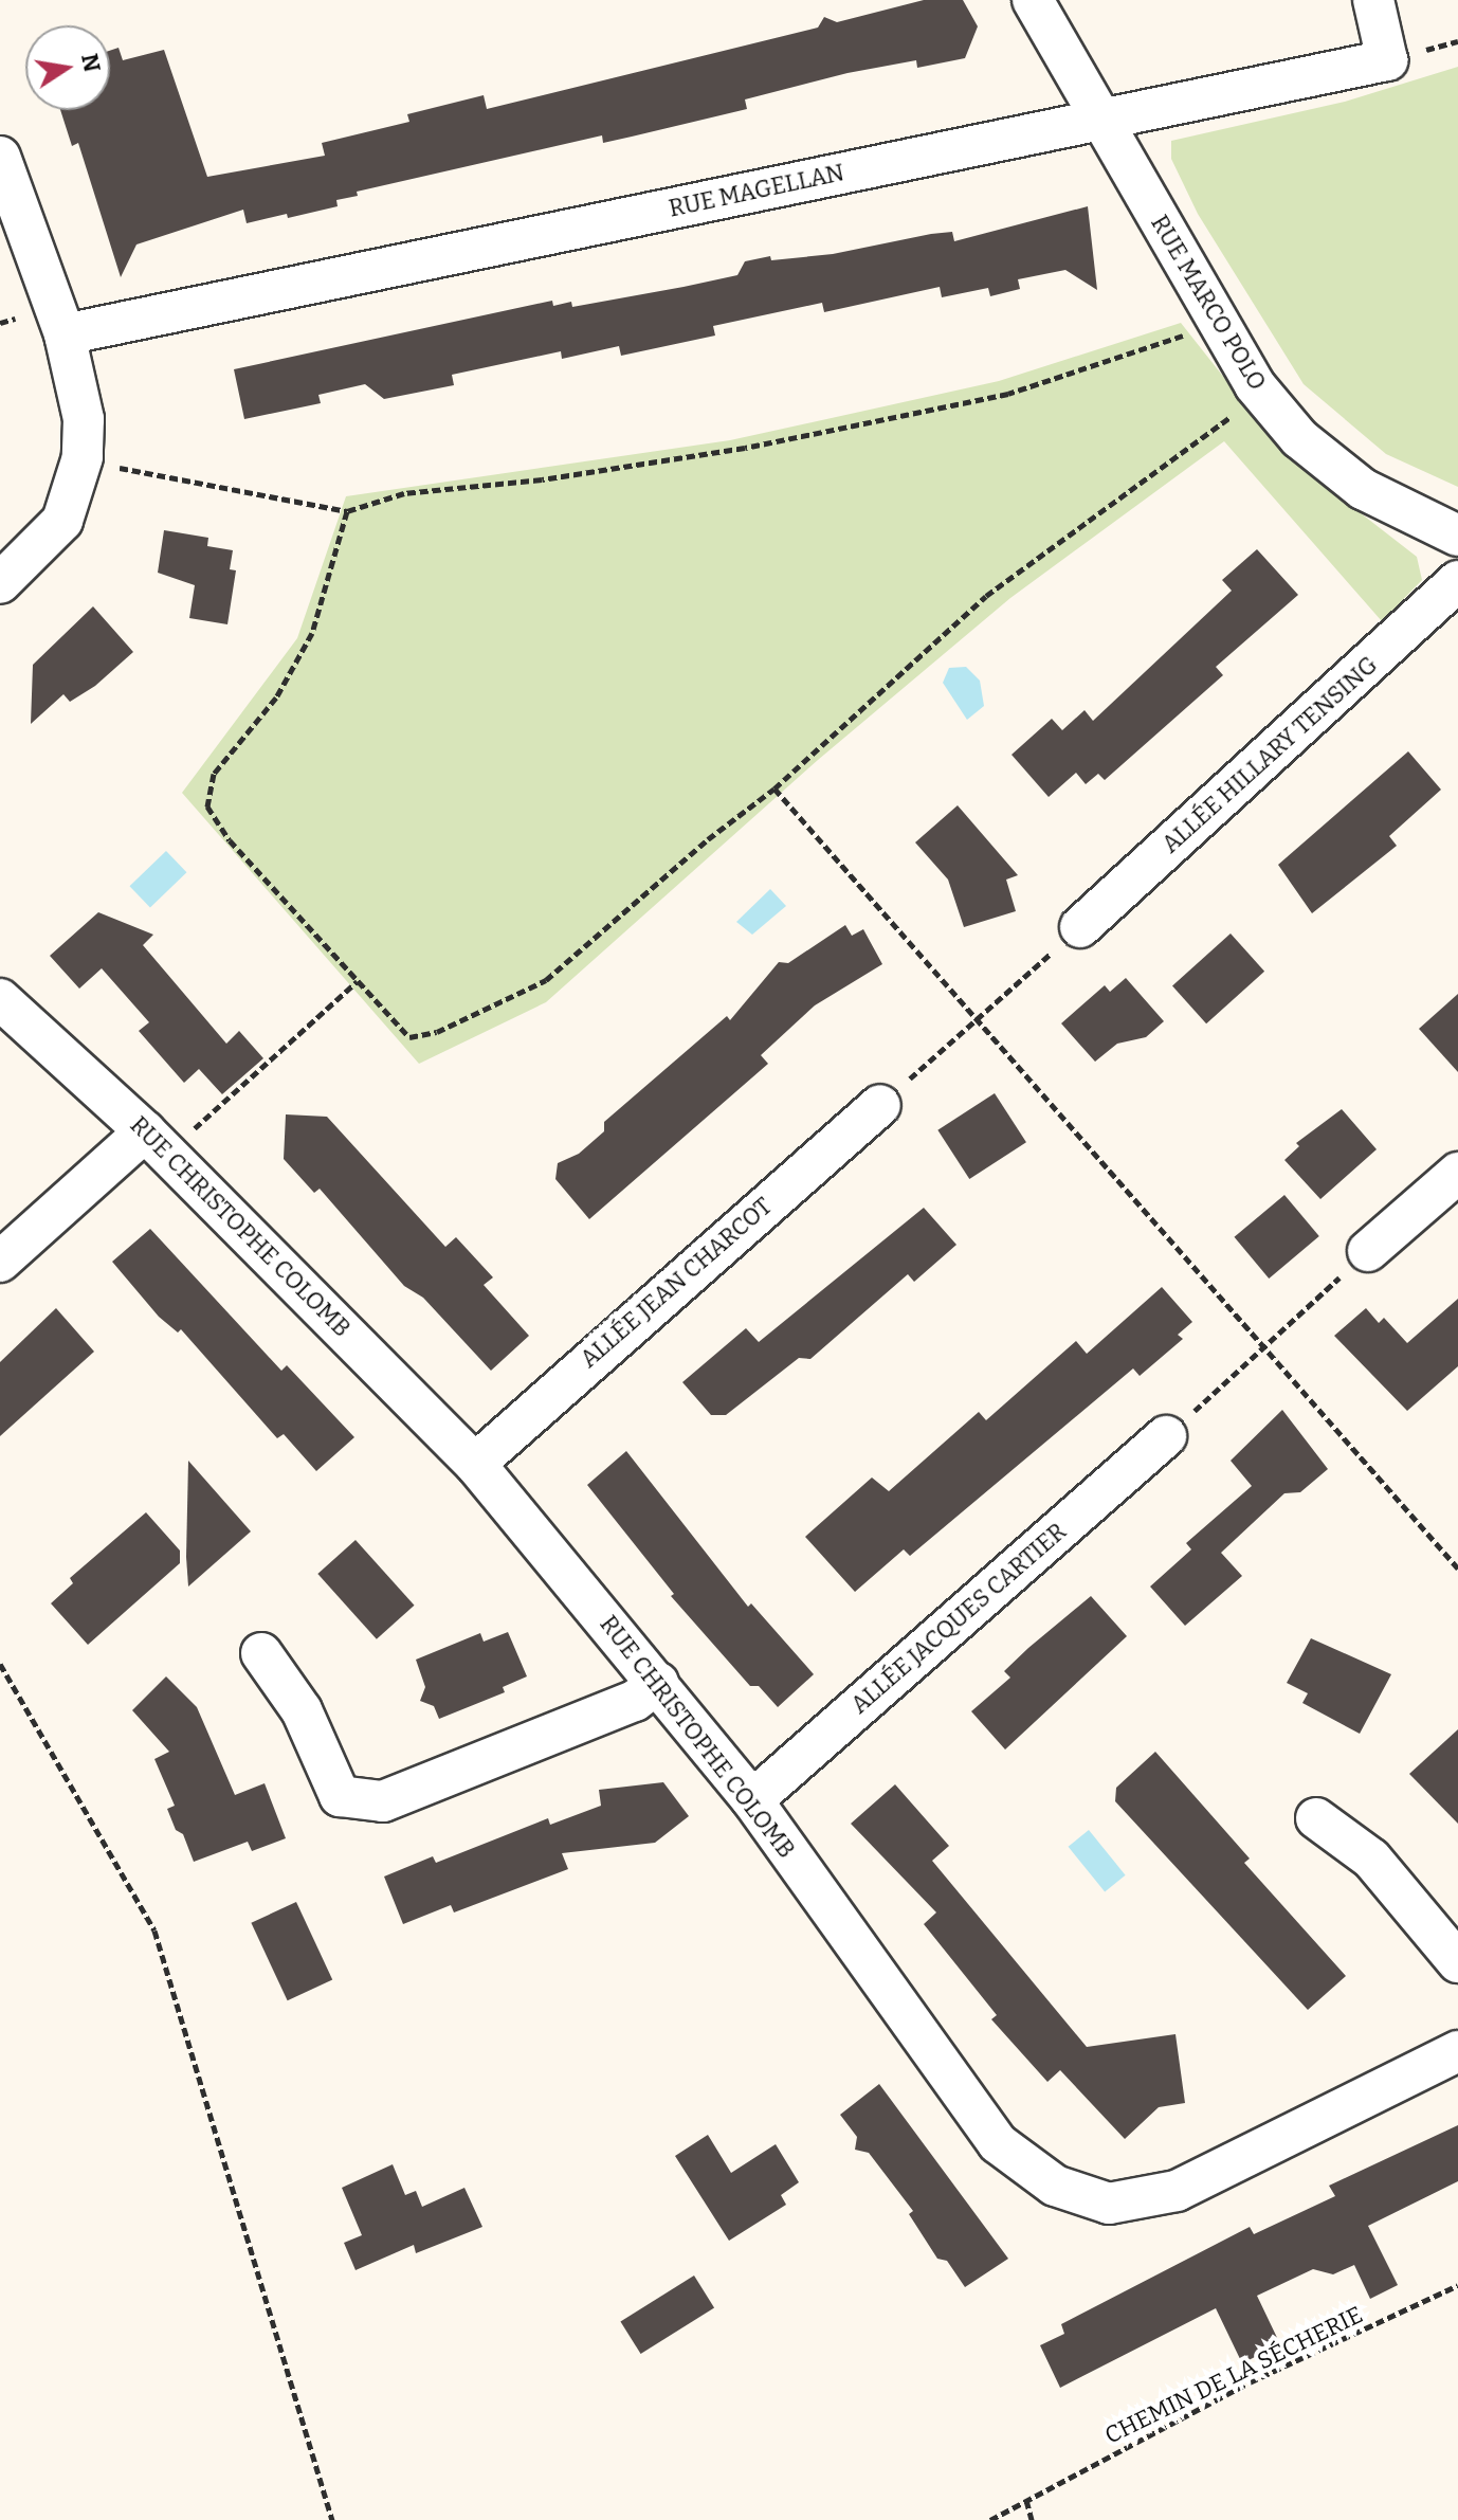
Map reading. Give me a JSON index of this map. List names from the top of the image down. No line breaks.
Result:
{"streets":{"street":["RUE MAGELLAN","RUE MARCO POLO","ALLÉE HILLARY TENSING","RUE CHRISTOPHE COLOMB","ALLÉE JEAN CHARCOT","ALLÉE JACQUES CARTIER"],"path":["CHEMIN DE LA SÉCHERIE"]},"crossings":[["RUE MAGELLAN","RUE MARCO POLO"],["RUE CHRISTOPHE COLOMB","ALLÉE JEAN CHARCOT"],["RUE CHRISTOPHE COLOMB","ALLÉE JACQUES CARTIER"]],"north":"right"}
